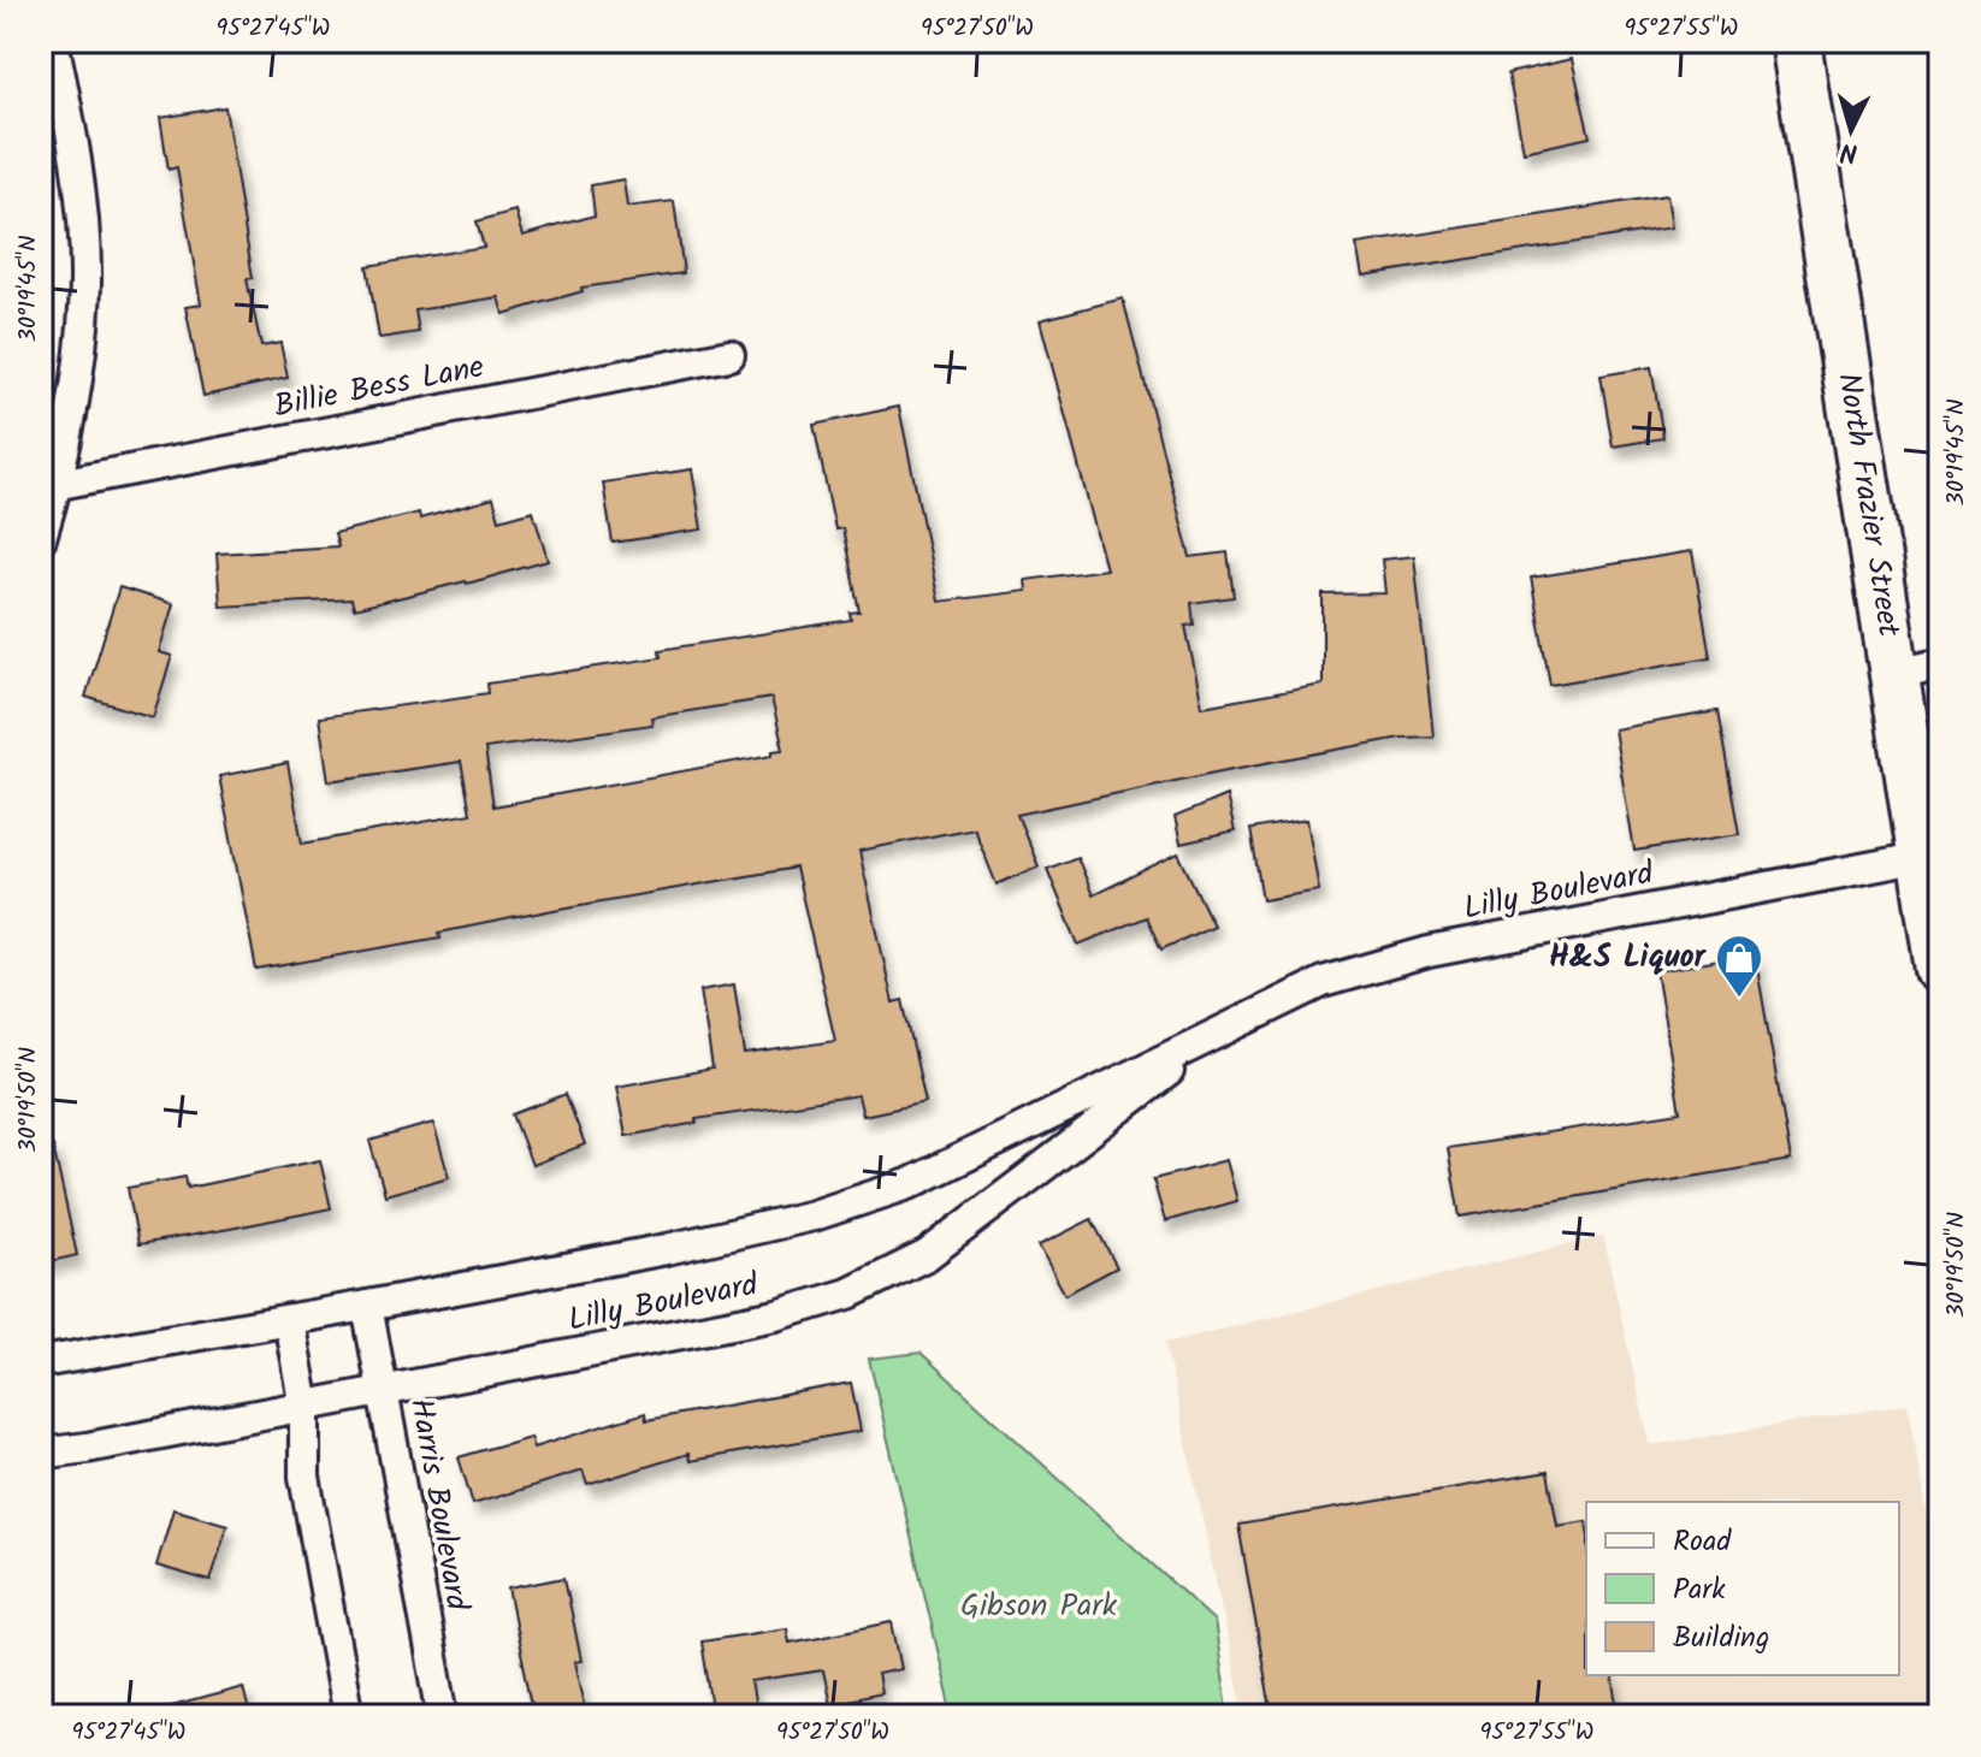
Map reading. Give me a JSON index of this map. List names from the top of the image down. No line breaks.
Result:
{"streets":{"main road":["North Frazier Street"],"street":["Billie Bess Lane","Lilly Boulevard","Harris Boulevard"]},"crossings":[["North Frazier Street","Lilly Boulevard"],["Lilly Boulevard","Harris Boulevard"]],"parks":["Gibson Park"],"places":{"shop":["H&S Liquor"]},"legend":["Road","Park","Building"],"north":"bottom","coordinates":["95°27'45\"W","95°27'50\"W","95°27'55\"W","30°19'45\"N","30°19'50\"N"]}
